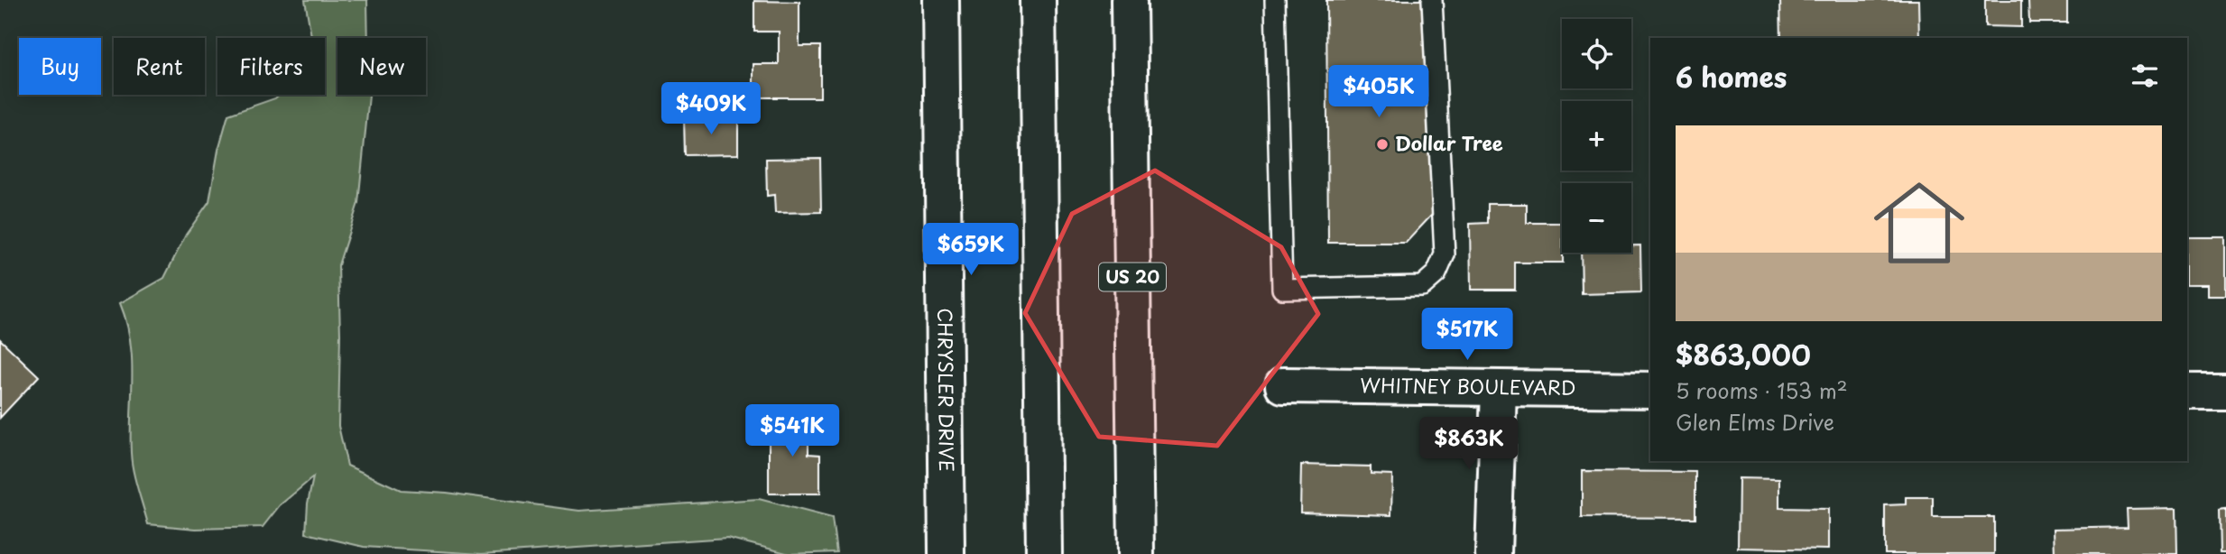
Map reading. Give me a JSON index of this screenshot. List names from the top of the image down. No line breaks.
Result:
{"streets":{"street":["US 20","WHITNEY BOULEVARD","CHRYSLER DRIVE"]},"places":["Dollar Tree"],"page":{"map_buttons":["+","−"],"chip":["Buy","Rent","Filters","New"],"heading":"6 homes","price":["$405K","$409K","$659K","$517K","$541K","$863K"],"list":[{"name":"$863,000","note":"5 rooms · 153 m² · Glen Elms Drive"}]}}
